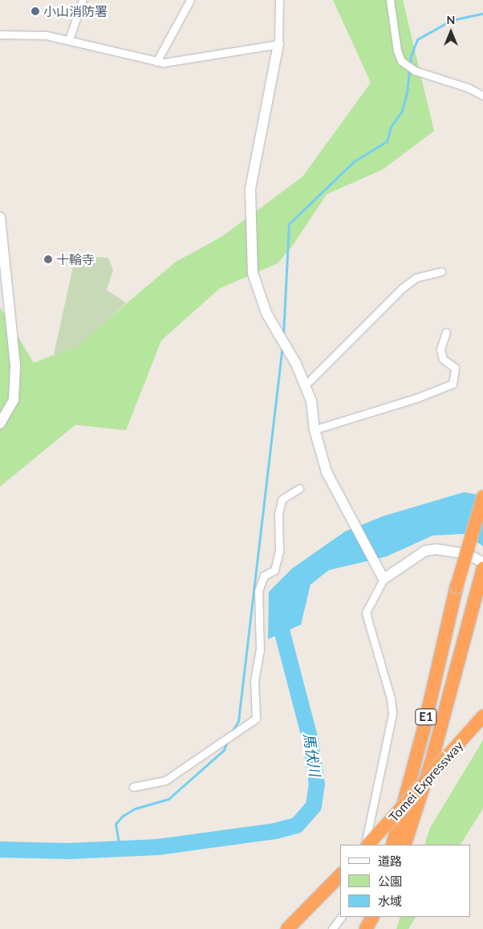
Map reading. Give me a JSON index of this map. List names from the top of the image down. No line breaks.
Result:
{"streets":{"highway":["E1","Tomei Expressway"]},"water":["馬伏川"],"places":["小山消防署","十輪寺"],"legend":["道路","公園","水域"],"north":"top"}
